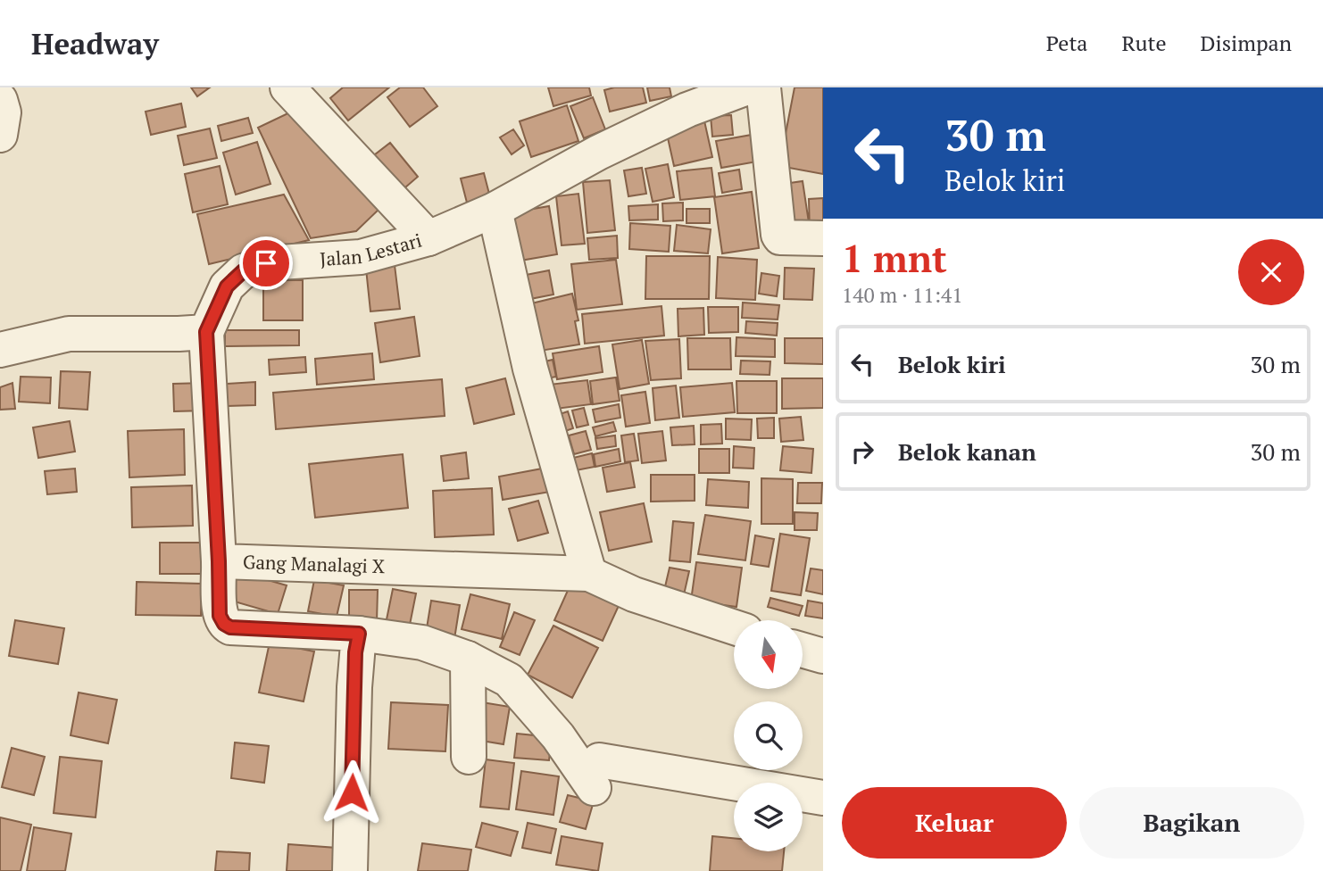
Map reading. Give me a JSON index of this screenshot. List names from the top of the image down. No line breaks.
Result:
{"streets":{"street":["Jalan Lestari","Gang Manalagi X"]},"crossings":[["Jalan Lestari","Gang Manalagi X"]],"north":"bottom","page":{"header":"Headway","nav":["Peta","Rute","Disimpan"],"turn":["30 m","Belok kiri"],"heading":["1 mnt","140 m · 11:41"],"list":[{"name":"Belok kiri","value":"30 m"},{"name":"Belok kanan","value":"30 m"}],"buttons":["Keluar","Bagikan"]}}
